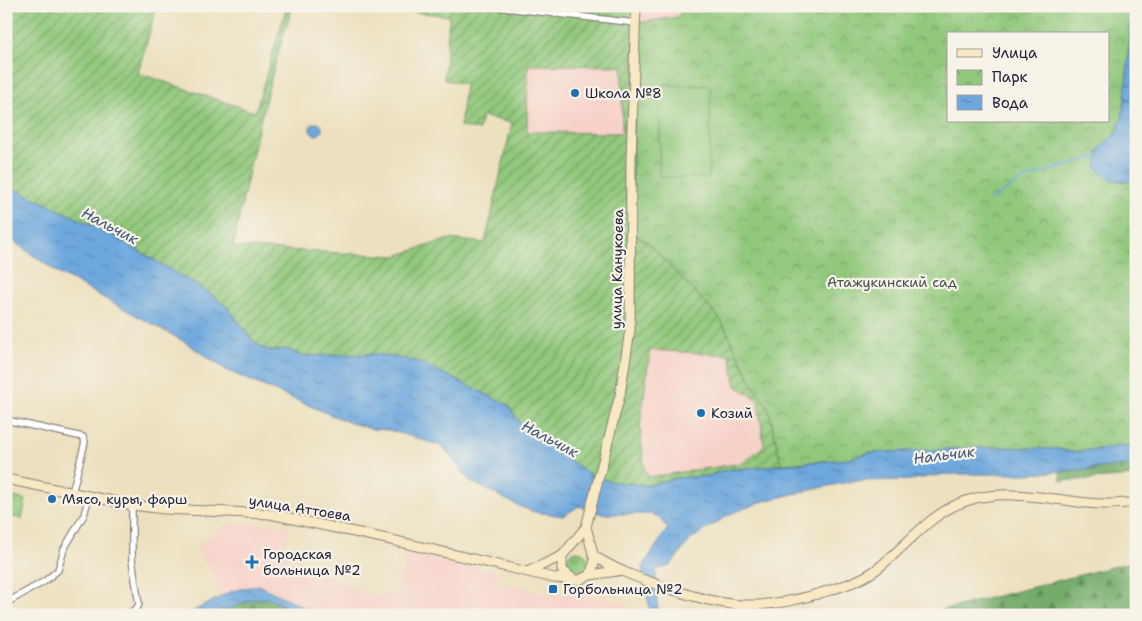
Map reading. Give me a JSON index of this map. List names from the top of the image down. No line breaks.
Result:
{"streets":{"street":["улица Канукоева","улица Аттоева"]},"water":["Нальчик"],"parks":["Атажукинский сад"],"places":{"other":["Школа №8","Козий","Мясо, куры, фарш"],"health":["Городская больница №2"],"transit":["Горбольница №2"]},"legend":["Улица","Парк","Вода"]}
